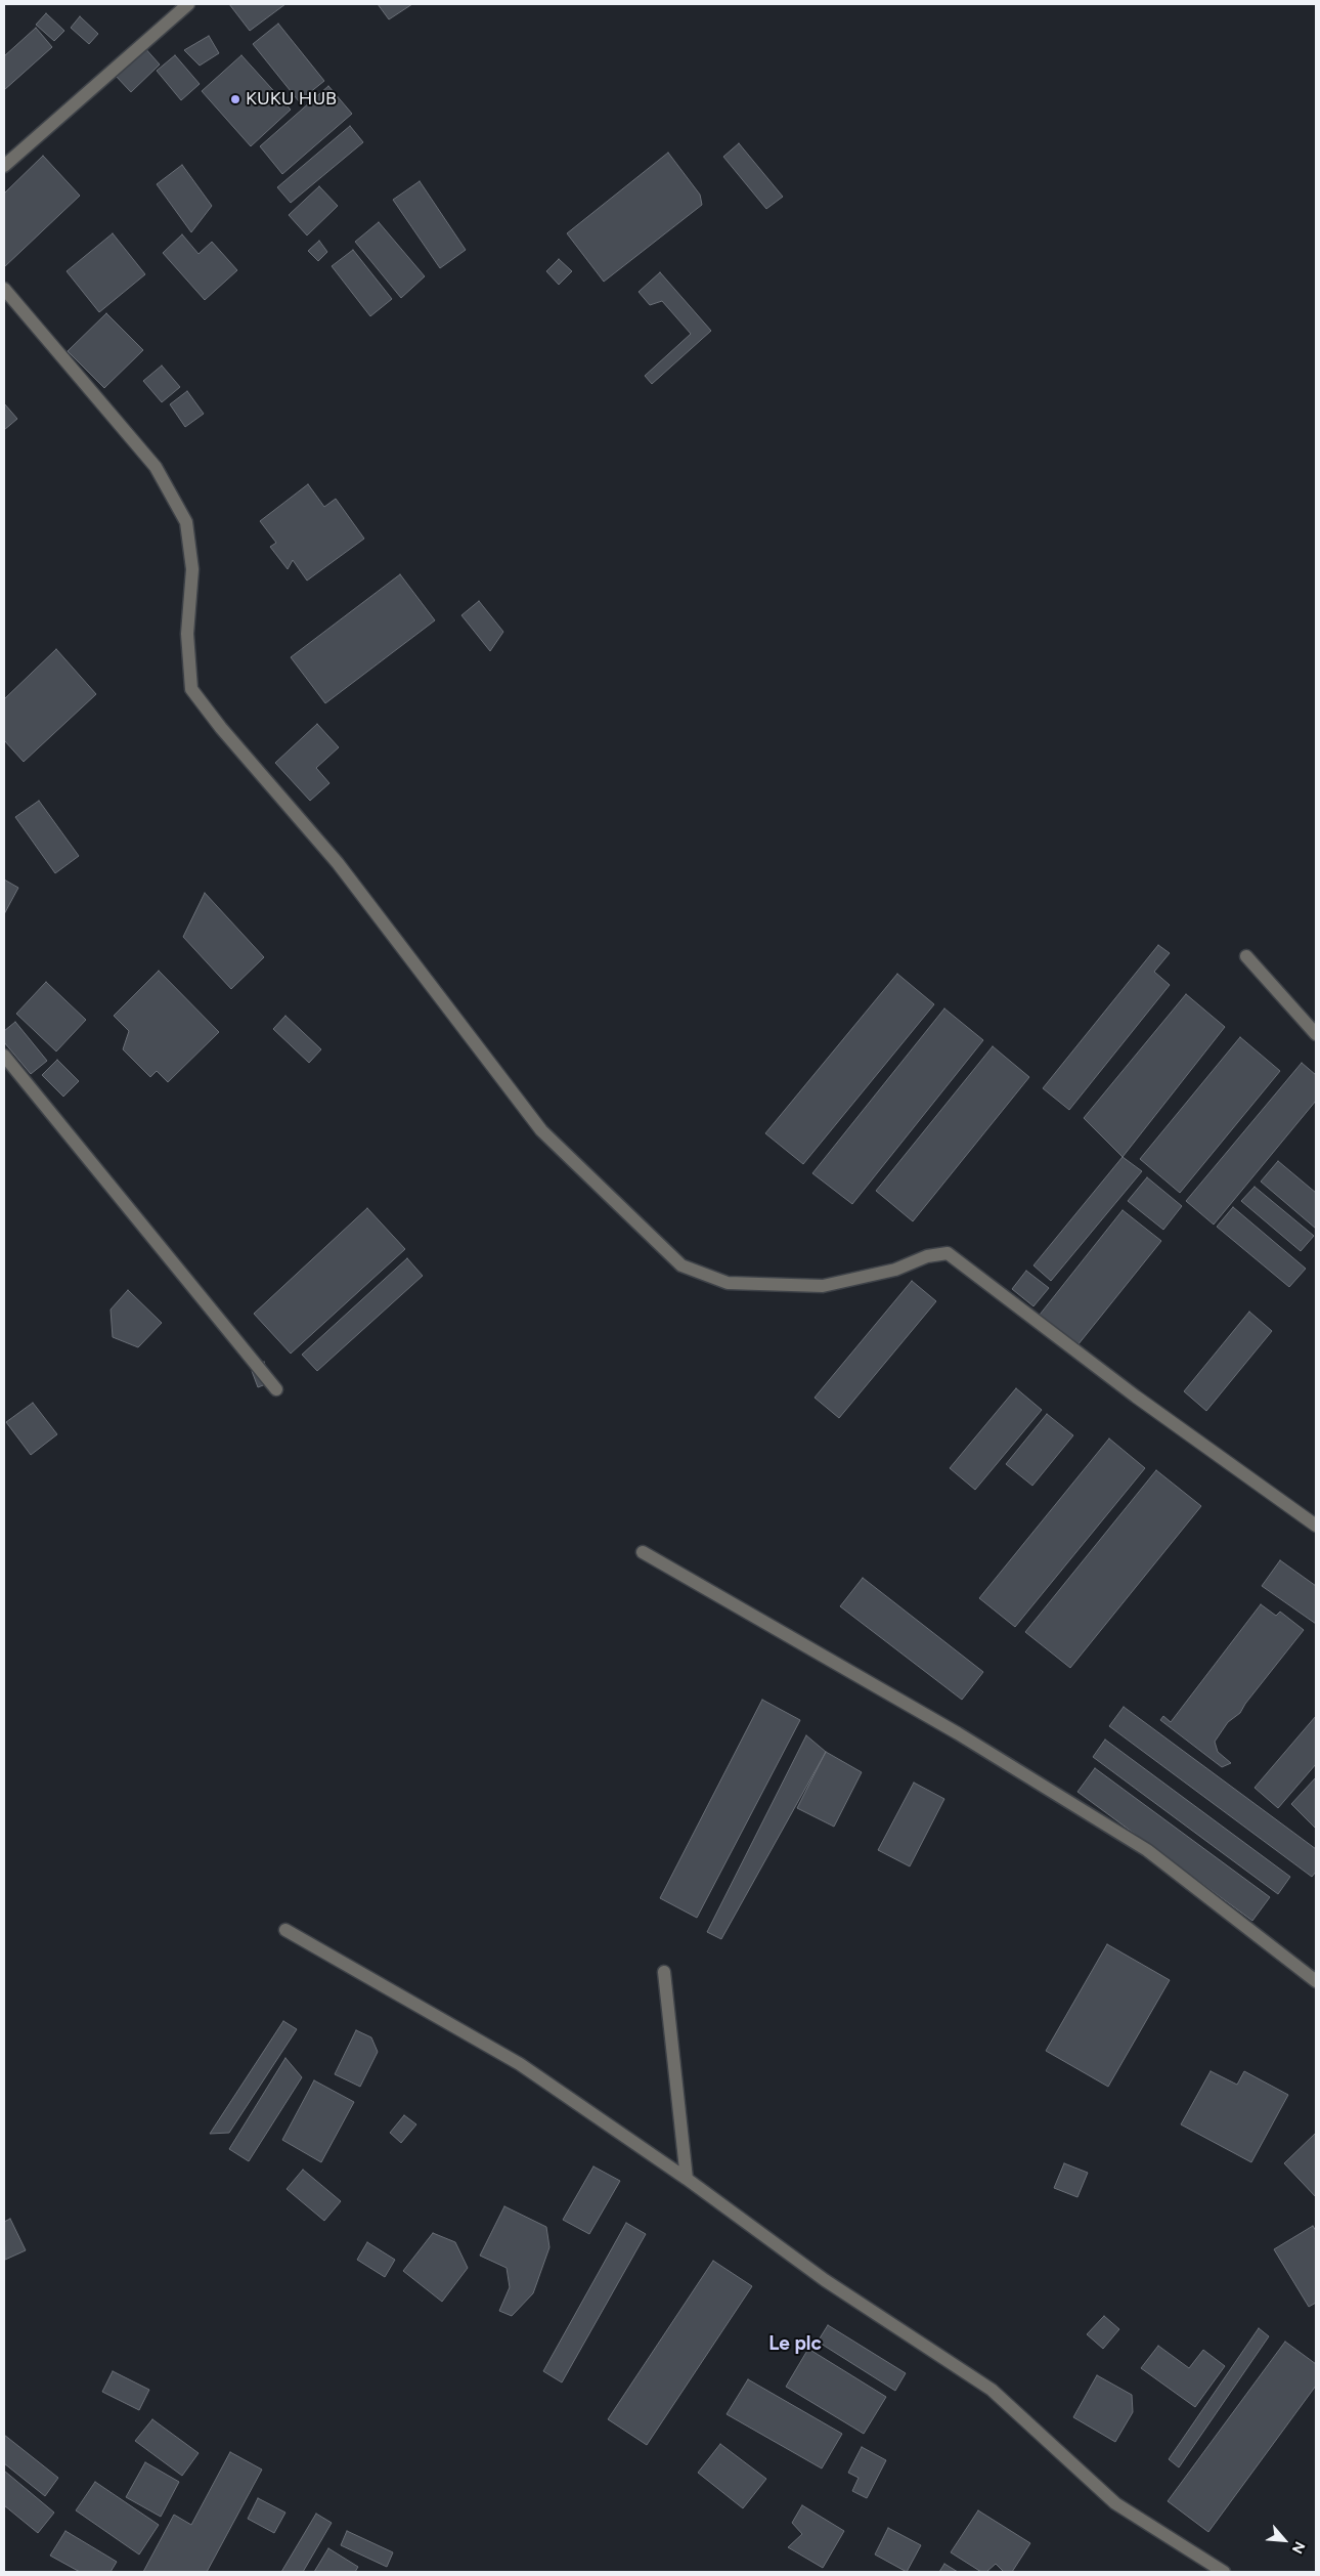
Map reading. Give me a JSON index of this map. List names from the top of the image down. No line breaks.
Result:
{"districts":["Le plc"],"places":["KUKU HUB"],"north":"bottom right"}
